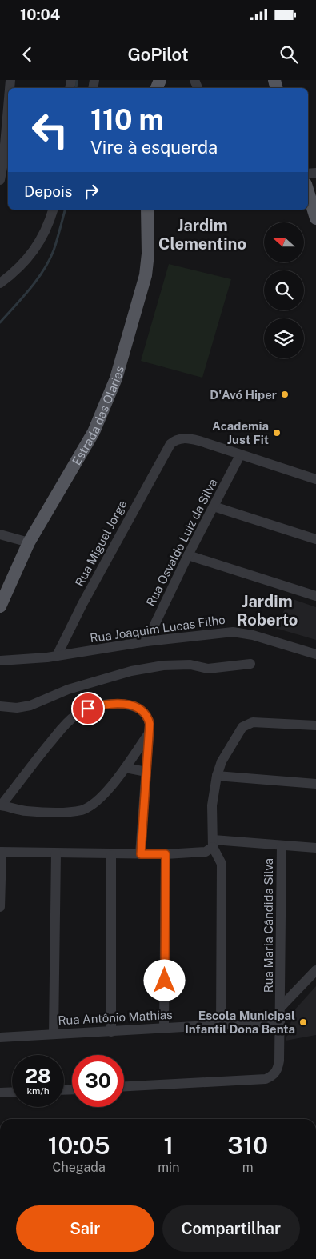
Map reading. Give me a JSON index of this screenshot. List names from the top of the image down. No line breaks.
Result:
{"streets":{"main road":["Estrada das Olarias"],"street":["Rua Osvaldo Luiz da Silva","Rua Miguel Jorge","Rua Joaquim Lucas Filho","Rua Maria Cândida Silva","Rua Antônio Mathias"]},"crossings":[["Rua Osvaldo Luiz da Silva","Rua Miguel Jorge"],["Rua Osvaldo Luiz da Silva","Rua Joaquim Lucas Filho"],["Rua Miguel Jorge","Rua Joaquim Lucas Filho"],["Rua Maria Cândida Silva","Rua Antônio Mathias"]],"districts":["Jardim Clementino","Jardim Roberto"],"places":["D'Avó Hiper","Academia Just Fit","Escola Municipal Infantil Dona Benta"],"north":"left","page":{"status":"10:04","header":"GoPilot","turn":["110 m","Vire à esquerda"],"then":"Depois","speed":"28 km/h","limit":"30","eta":["10:05","Chegada","1","min","310","m"],"buttons":["Sair","Compartilhar"]}}
